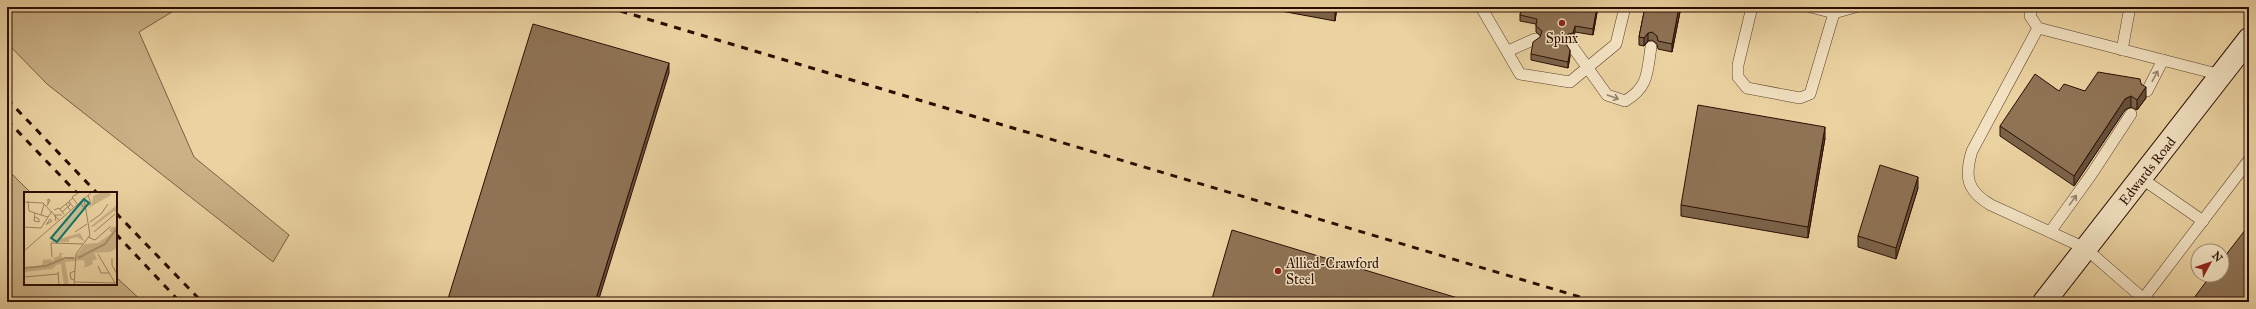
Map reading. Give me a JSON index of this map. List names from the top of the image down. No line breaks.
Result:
{"streets":{"main road":["Edwards Road"]},"places":["Spinx","Allied-Crawford Steel"],"north":"top right"}
